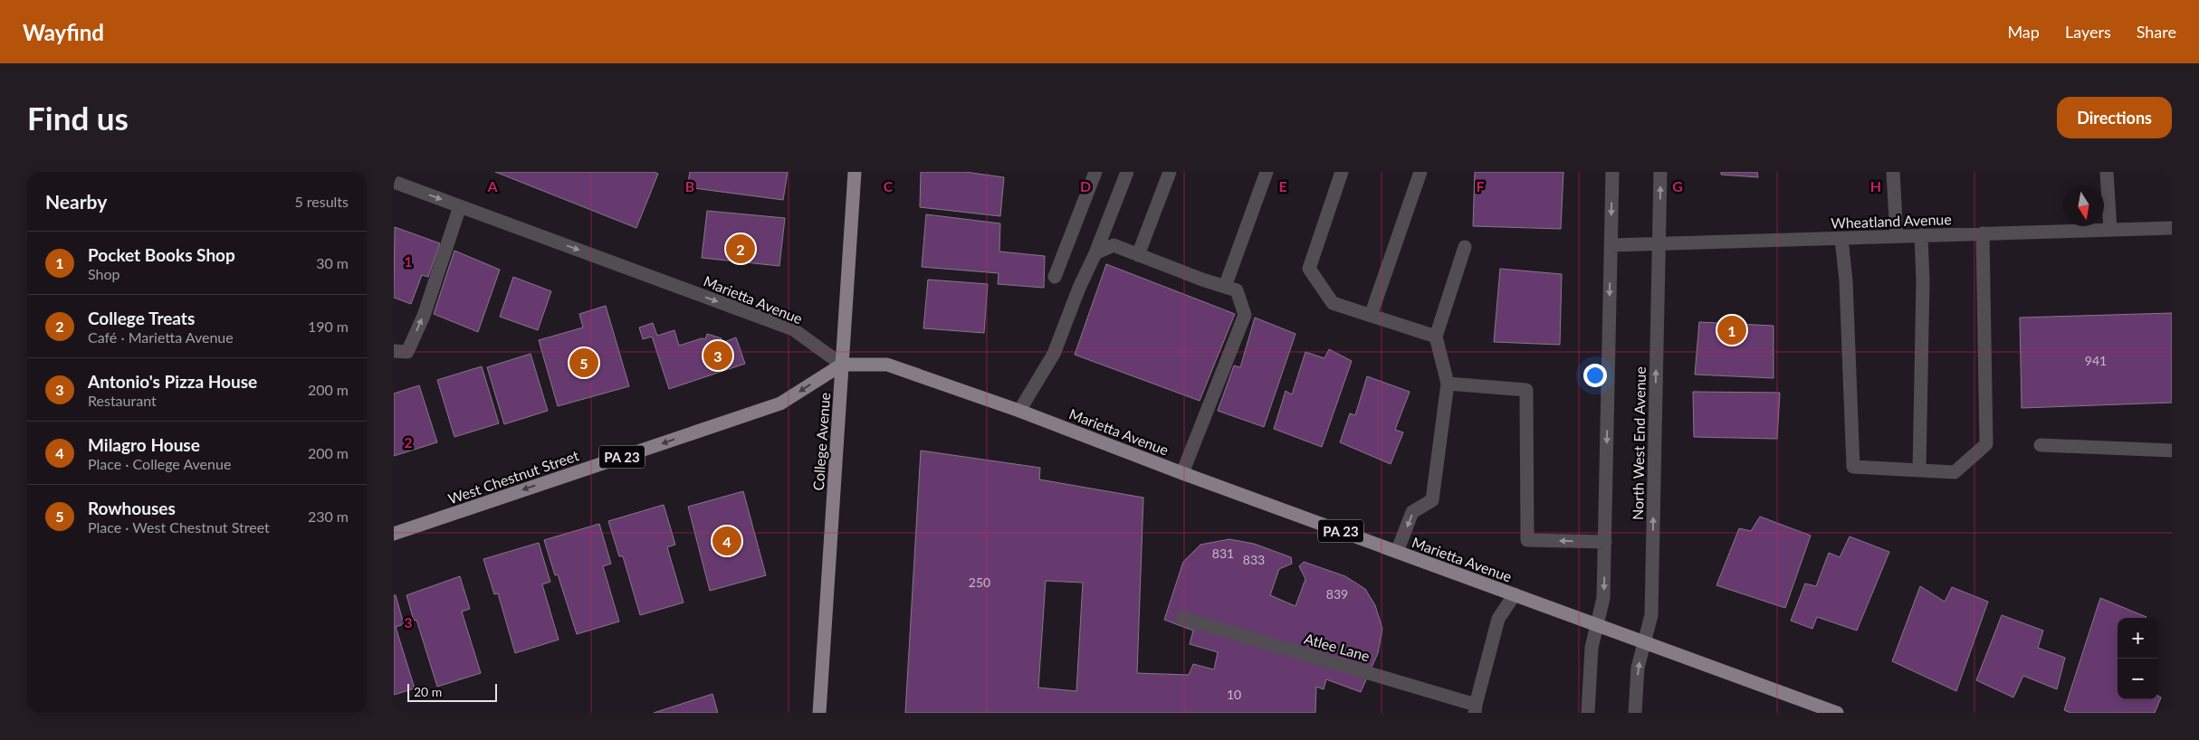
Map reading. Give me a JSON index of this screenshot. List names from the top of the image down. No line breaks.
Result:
{"streets":{"main road":["Marietta Avenue","College Avenue","PA 23","West Chestnut Street"],"street":["Wheatland Avenue","North West End Avenue","Atlee Lane"]},"crossings":[["Wheatland Avenue","North West End Avenue"],["Marietta Avenue","College Avenue"],["Marietta Avenue","North West End Avenue"],["Marietta Avenue","West Chestnut Street"],["College Avenue","West Chestnut Street"]],"one_way":["West Chestnut Street"],"house_numbers":["941","831","833","250","839","10"],"scale_bar":"20 m","north":"bottom","page":{"header":"Wayfind","nav":["Map","Layers","Share"],"buttons":"Directions","title":"Find us","heading":["Nearby","5 results"],"list":[{"mark":"1","name":"Pocket Books Shop","note":"Shop","value":"30 m"},{"mark":"2","name":"College Treats","note":"Café · Marietta Avenue","value":"190 m"},{"mark":"3","name":"Antonio's Pizza House","note":"Restaurant","value":"200 m"},{"mark":"4","name":"Milagro House","note":"Place · College Avenue","value":"200 m"},{"mark":"5","name":"Rowhouses","note":"Place · West Chestnut Street","value":"230 m"}],"pins":["2","1","3","5","4"],"map_buttons":["+","−"],"scale":"20 m"},"grid":{"columns":["A","B","C","D","E","F","G","H"],"rows":["1","2","3"]}}
